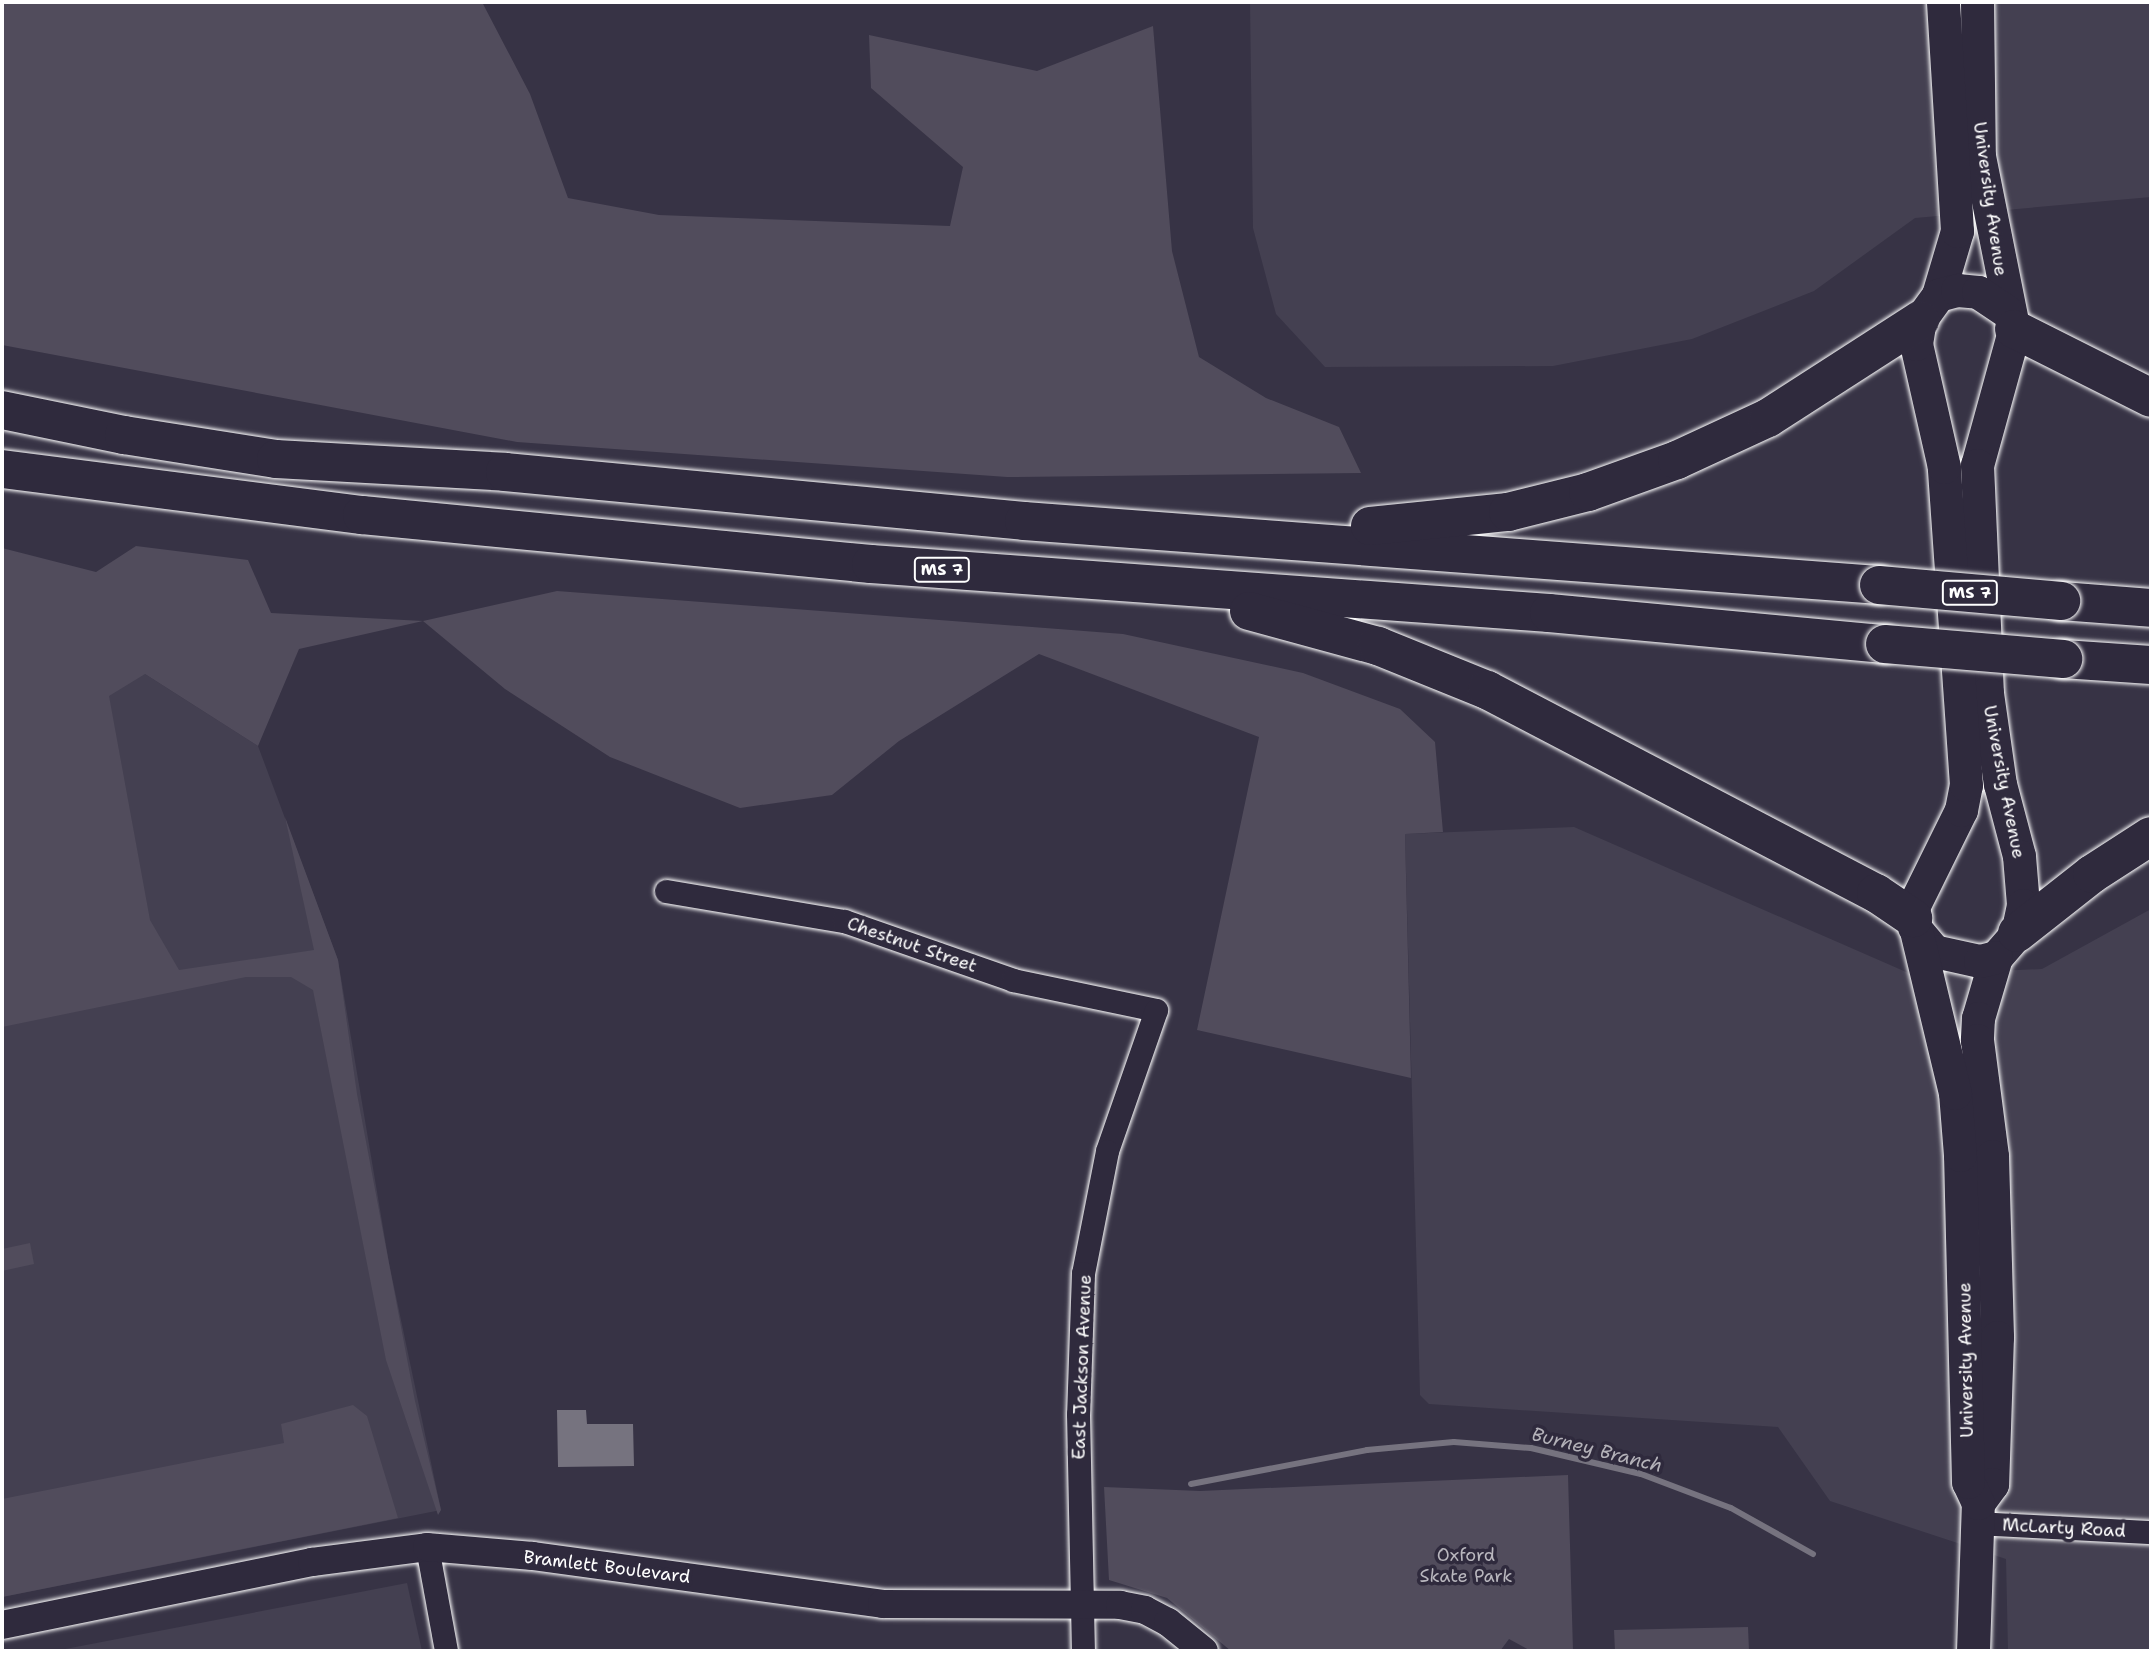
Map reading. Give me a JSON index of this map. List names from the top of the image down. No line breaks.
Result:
{"streets":{"highway":["MS 7"],"main road":["University Avenue"],"street":["Chestnut Street","East Jackson Avenue","McLarty Road","Bramlett Boulevard"]},"crossings":[["University Avenue","McLarty Road"],["Chestnut Street","East Jackson Avenue"],["East Jackson Avenue","Bramlett Boulevard"]],"water":["Burney Branch"],"parks":["Oxford Skate Park"]}
